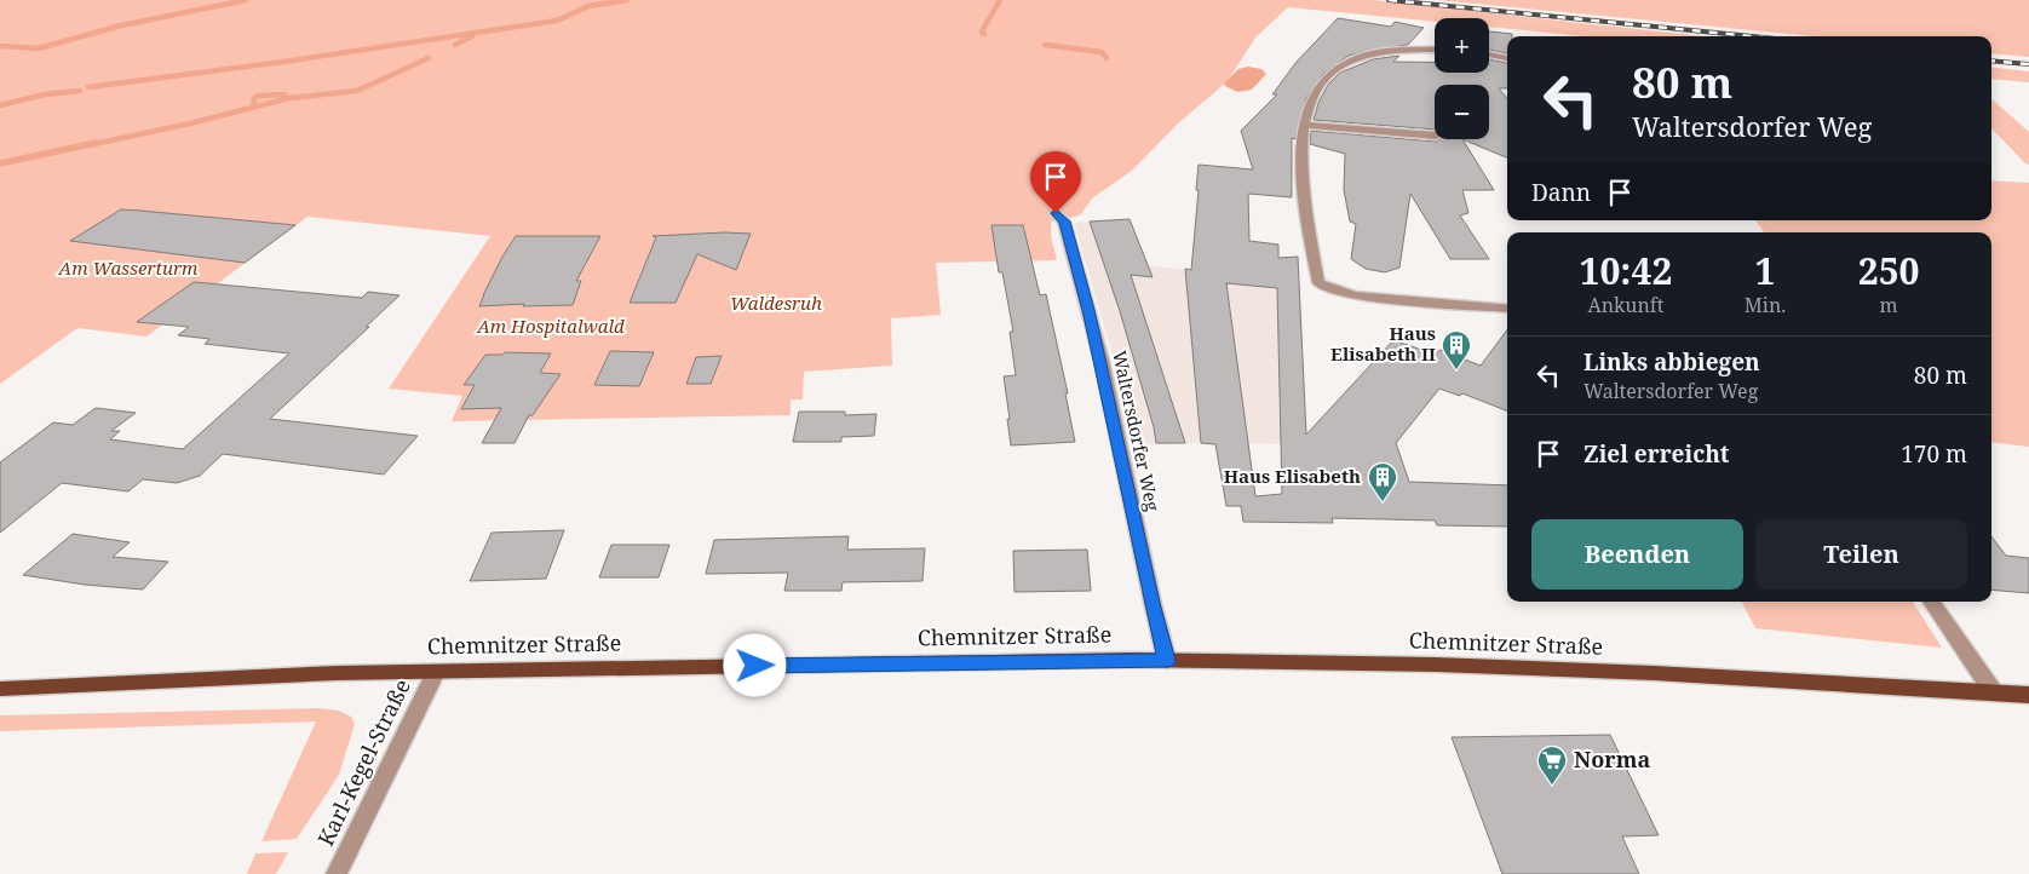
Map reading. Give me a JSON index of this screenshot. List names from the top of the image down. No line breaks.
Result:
{"streets":{"main road":["Chemnitzer Straße"],"street":["Waltersdorfer Weg","Karl-Kegel-Straße"]},"crossings":[["Waltersdorfer Weg","Chemnitzer Straße"],["Chemnitzer Straße","Karl-Kegel-Straße"]],"parks":["Am Wasserturm","Waldesruh","Am Hospitalwald"],"places":{"building":["Haus Elisabeth II","Haus Elisabeth"],"supermarket":["Norma"]},"page":{"map_buttons":["+","−"],"turn":["80 m","Waltersdorfer Weg"],"then":"Dann","eta":["10:42","Ankunft","1","Min.","250","m"],"list":[{"name":"Links abbiegen","note":"Waltersdorfer Weg","value":"80 m"},{"name":"Ziel erreicht","value":"170 m"}],"buttons":["Beenden","Teilen"]}}
